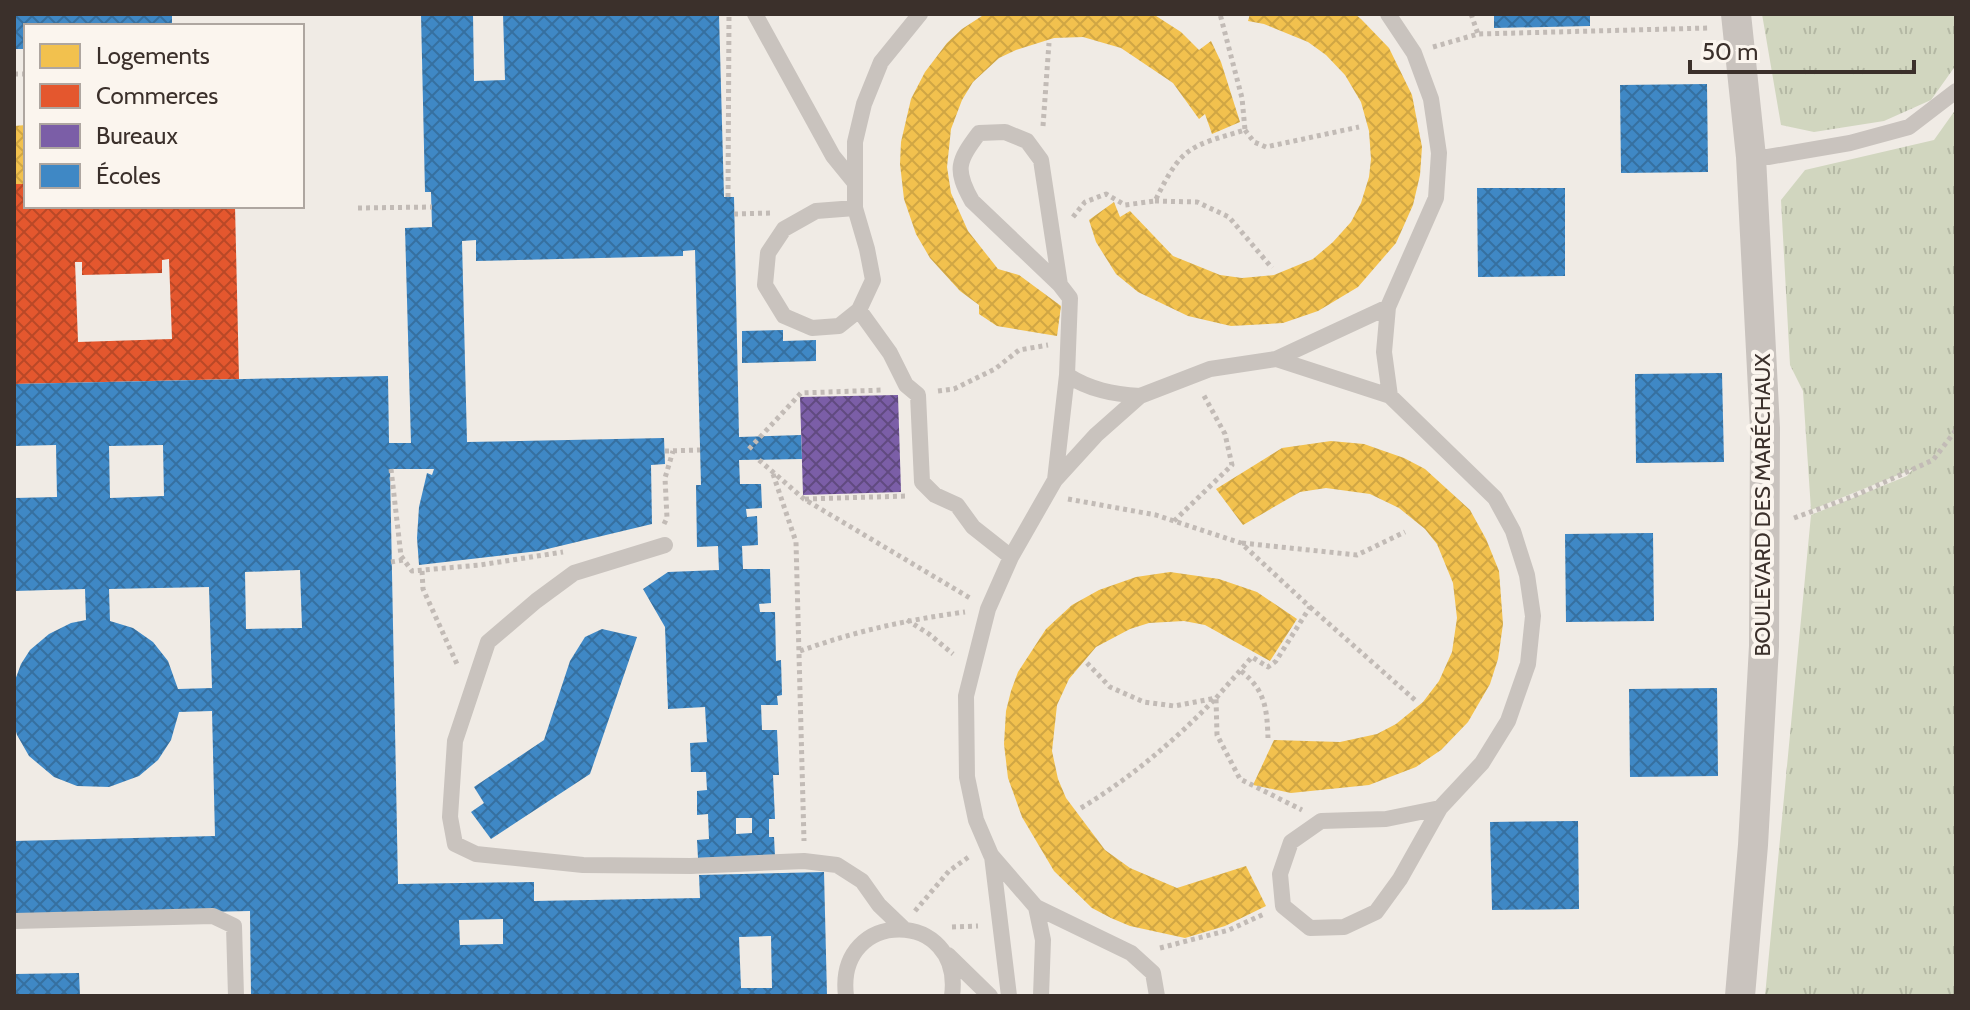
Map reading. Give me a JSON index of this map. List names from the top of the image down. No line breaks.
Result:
{"streets":{"street":["BOULEVARD DES MARÉCHAUX"]},"legend":["Logements","Commerces","Bureaux","Écoles"],"scale_bar":"50 m"}
